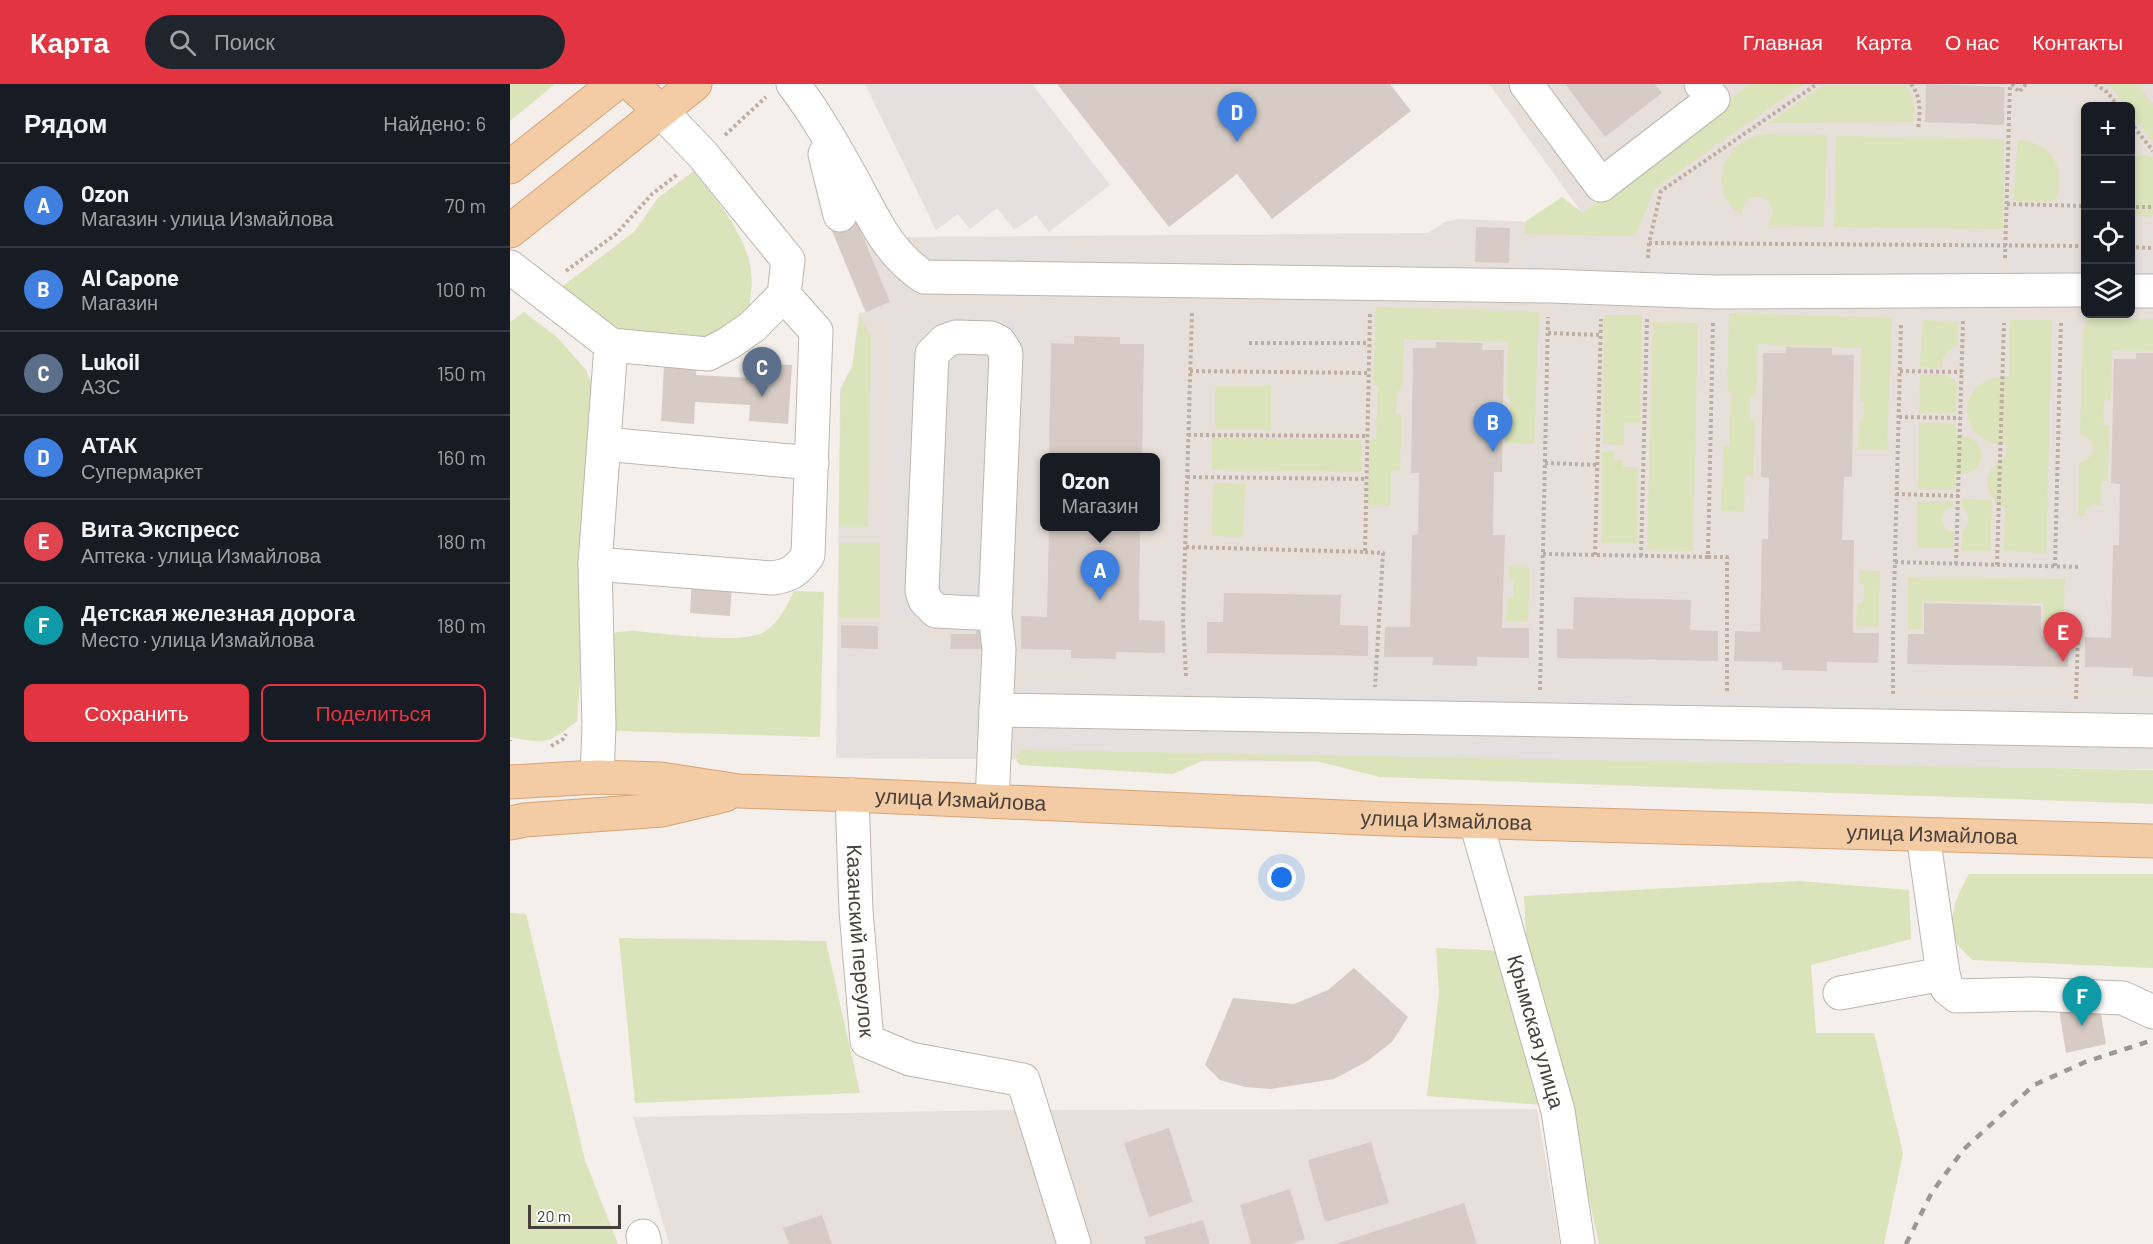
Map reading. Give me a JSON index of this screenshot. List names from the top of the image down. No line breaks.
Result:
{"streets":{"main road":["улица Измайлова"],"street":["Казанский переулок","Крымская улица"]},"crossings":[["улица Измайлова","Казанский переулок"],["улица Измайлова","Крымская улица"]],"scale_bar":"20 m","page":{"header":"Карта","search":"Поиск","nav":["Главная","Карта","О нас","Контакты"],"heading":["Рядом","Найдено: 6"],"pins":["D","C","B","A","E","F"],"map_buttons":["+","−"],"list":[{"mark":"A","name":"Ozon","note":"Магазин · улица Измайлова","value":"70 m"},{"mark":"B","name":"Al Capone","note":"Магазин","value":"100 m"},{"mark":"C","name":"Lukoil","note":"АЗС","value":"150 m"},{"mark":"D","name":"АТАК","note":"Супермаркет","value":"160 m"},{"mark":"E","name":"Вита Экспресс","note":"Аптека · улица Измайлова","value":"180 m"},{"mark":"F","name":"Детская железная дорога","note":"Место · улица Измайлова","value":"180 m"}],"popup":["Ozon","Магазин"],"buttons":["Сохранить","Поделиться"],"scale":"20 m"}}
